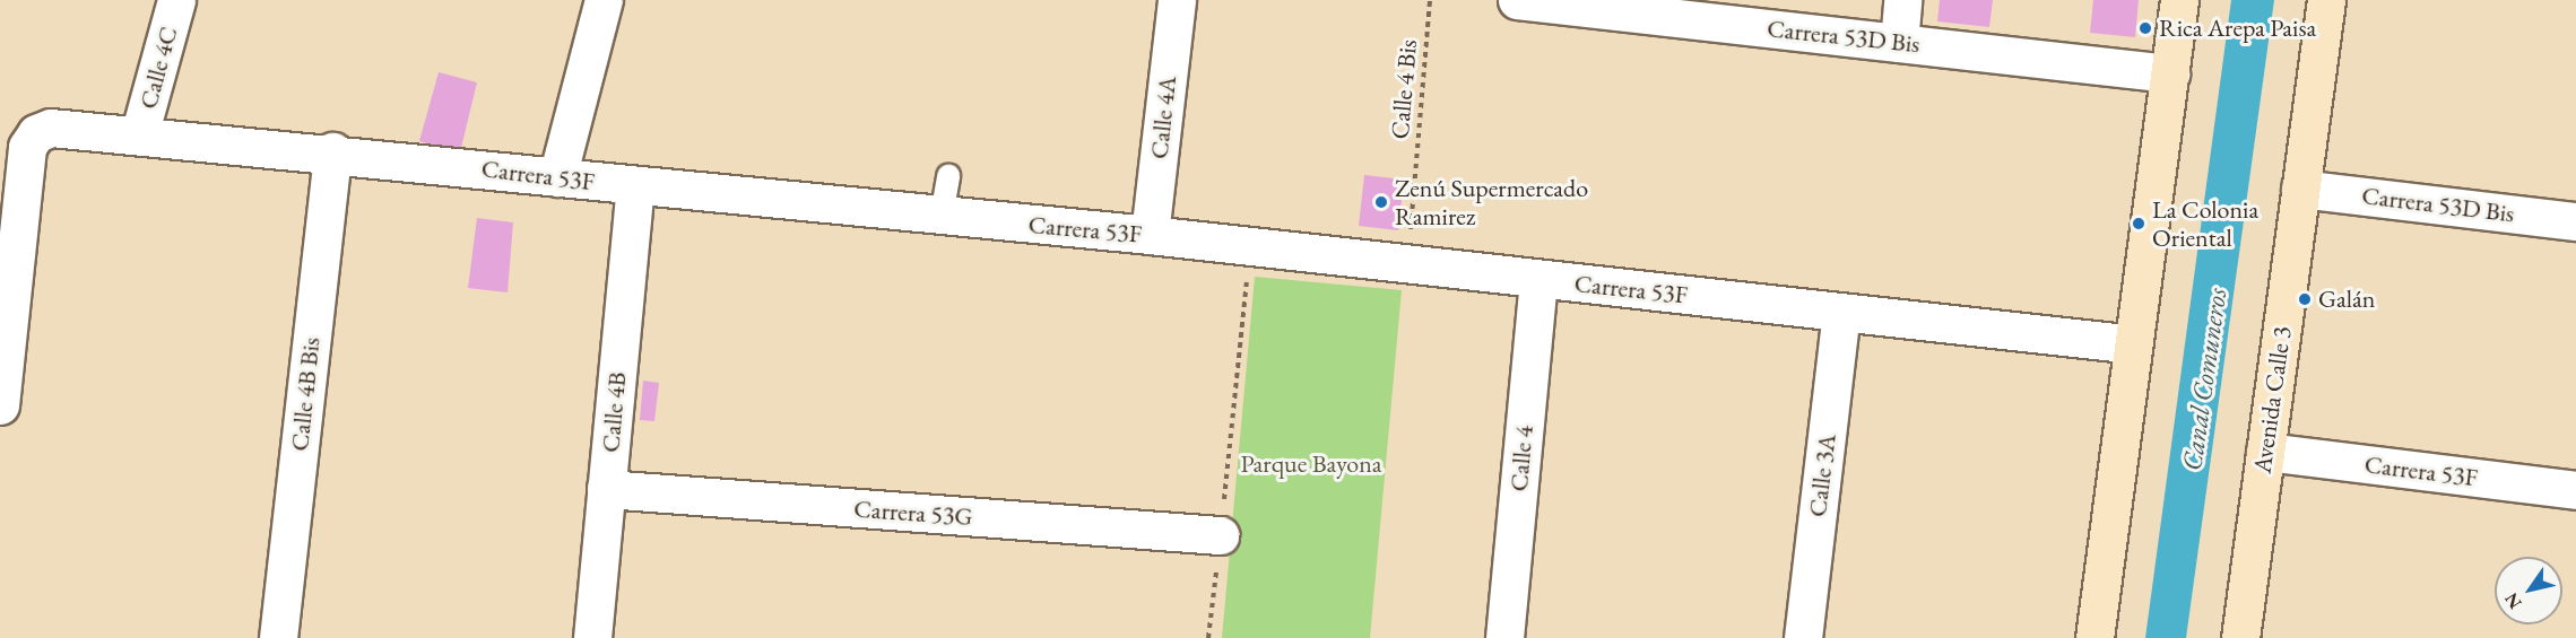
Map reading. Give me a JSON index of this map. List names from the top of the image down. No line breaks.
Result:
{"streets":{"main road":["Avenida Calle 3"],"street":["Carrera 53D Bis","Calle 4C","Calle 4A","Carrera 53F","Calle 4B Bis","Calle 4B","Calle 4","Calle 3A","Carrera 53G"],"path":["Calle 4 Bis"]},"crossings":[["Carrera 53D Bis","Avenida Calle 3"],["Calle 4C","Carrera 53F"],["Calle 4 Bis","Carrera 53F"],["Calle 4A","Carrera 53F"],["Carrera 53F","Calle 4B Bis"],["Carrera 53F","Avenida Calle 3"],["Carrera 53F","Calle 4B"],["Carrera 53F","Calle 4"],["Carrera 53F","Calle 3A"],["Calle 4B","Carrera 53G"]],"water":["Canal Comuneros"],"parks":["Parque Bayona"],"places":["Rica Arepa Paisa","Zenú Supermercado Ramirez","La Colonia Oriental","Galán"],"north":"bottom left"}
